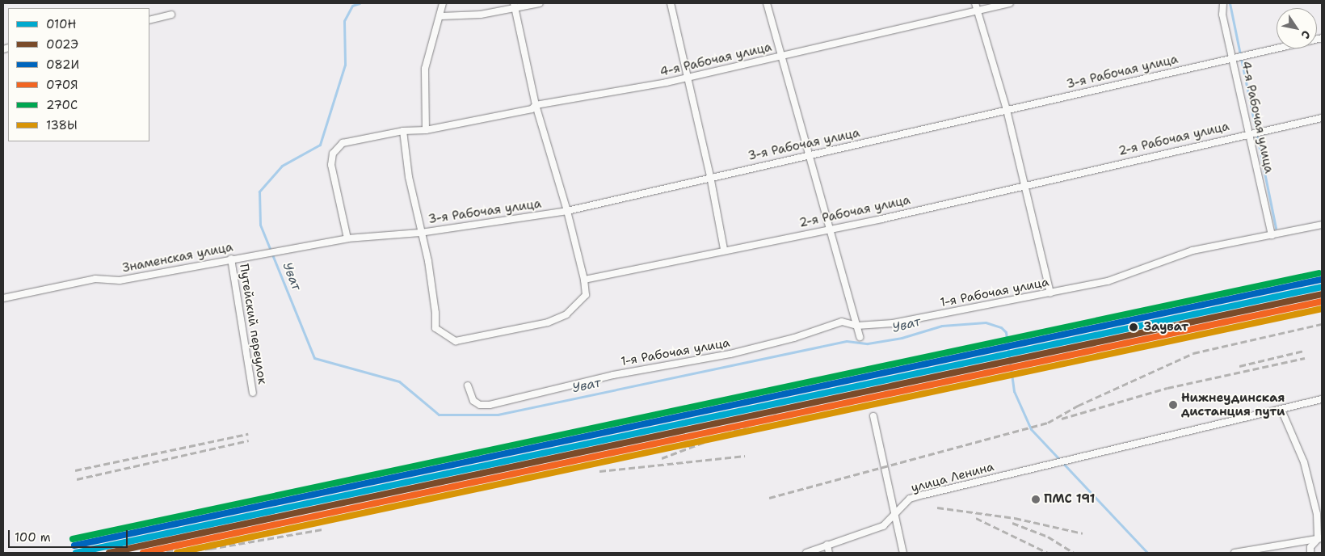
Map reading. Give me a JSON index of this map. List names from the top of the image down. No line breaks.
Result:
{"streets":{"street":["4-я Рабочая улица","3-я Рабочая улица","2-я Рабочая улица","Знаменская улица","1-я Рабочая улица","Путейский переулок","улица Ленина"]},"crossings":[["4-я Рабочая улица","3-я Рабочая улица"],["4-я Рабочая улица","2-я Рабочая улица"],["4-я Рабочая улица","1-я Рабочая улица"],["3-я Рабочая улица","Знаменская улица"],["Знаменская улица","Путейский переулок"]],"water":["Уват"],"places":["Зауват","Нижнеудинская дистанция пути","ПМС 191"],"lines":["transit line 270С","transit line 082И","transit line 010Н","transit line 002Э","transit line 070Я","transit line 138Ы"],"legend":["010Н","002Э","082И","070Я","270С","138Ы"],"scale_bar":"100 m","north":"bottom right"}
